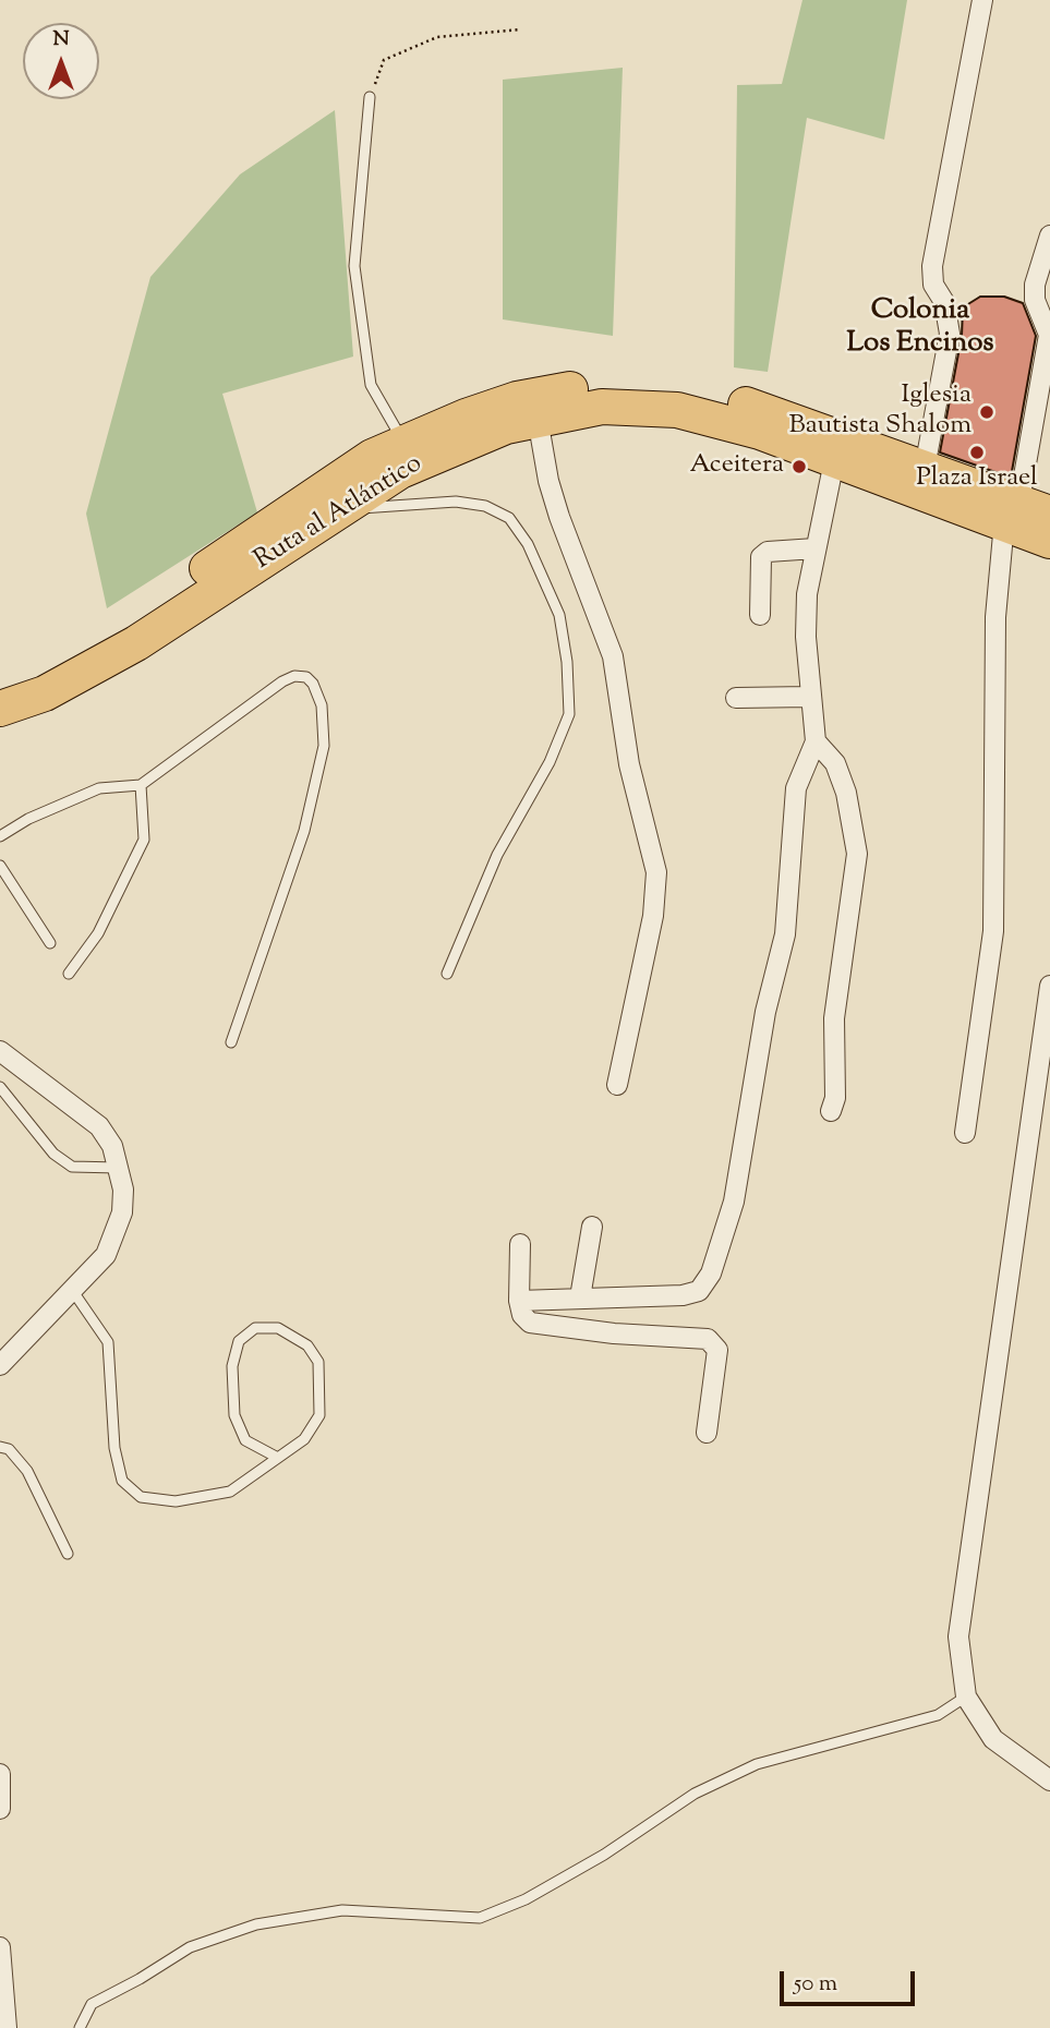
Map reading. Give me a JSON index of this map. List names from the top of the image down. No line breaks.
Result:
{"streets":{"highway":["Ruta al Atlántico"]},"districts":["Colonia Los Encinos"],"places":["Iglesia Bautista Shalom","Plaza Israel","Aceitera"],"scale_bar":"50 m","north":"top"}
